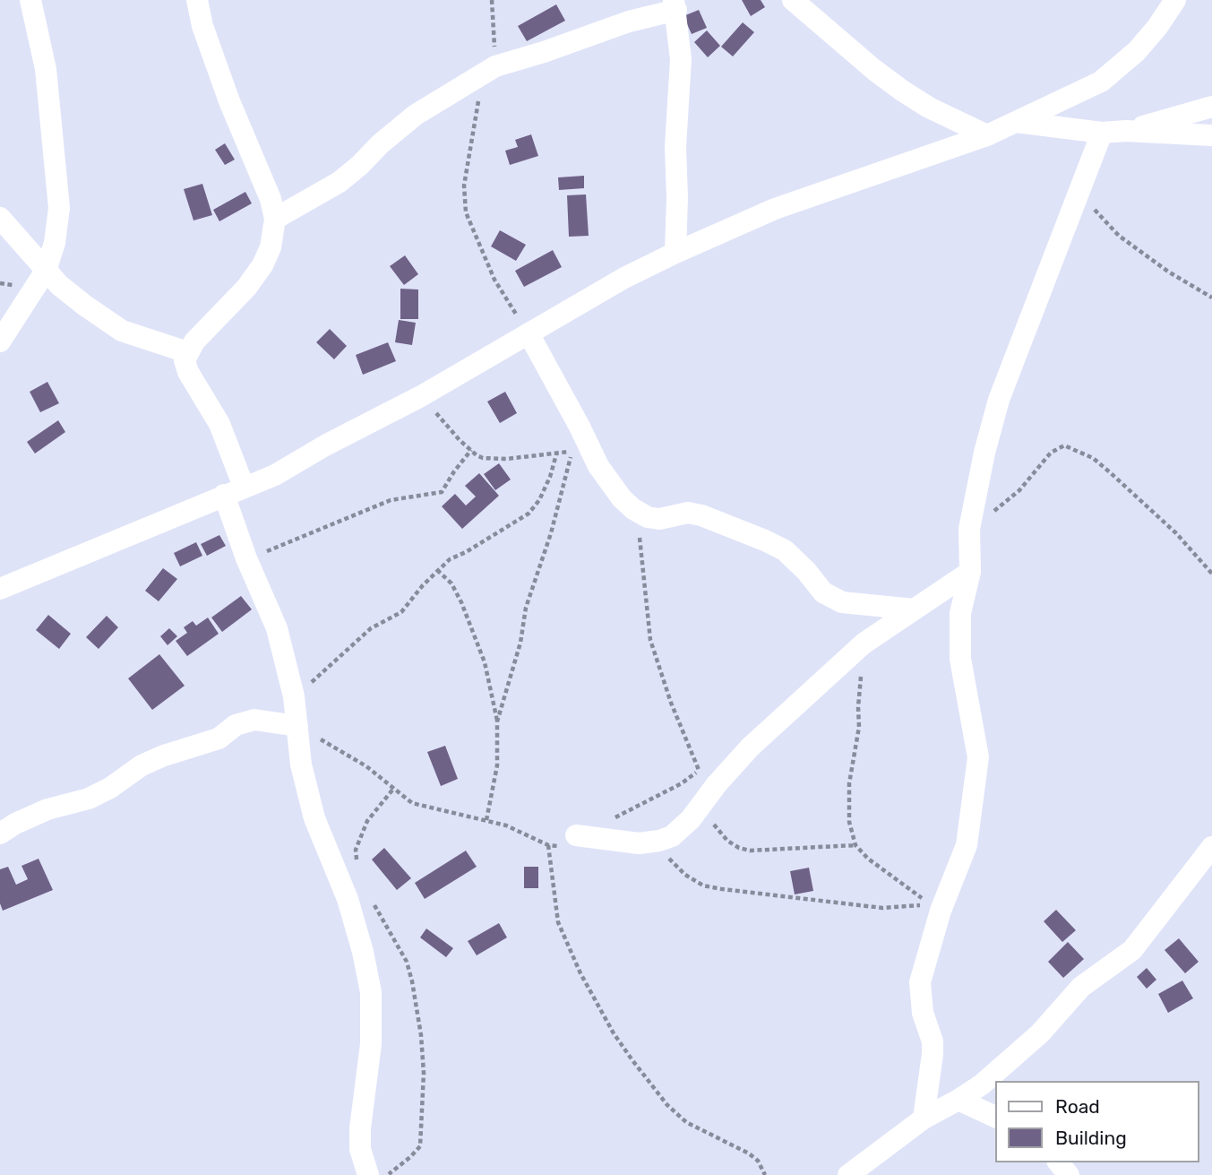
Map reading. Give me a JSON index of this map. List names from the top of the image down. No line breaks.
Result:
{"legend":["Road","Building"]}
